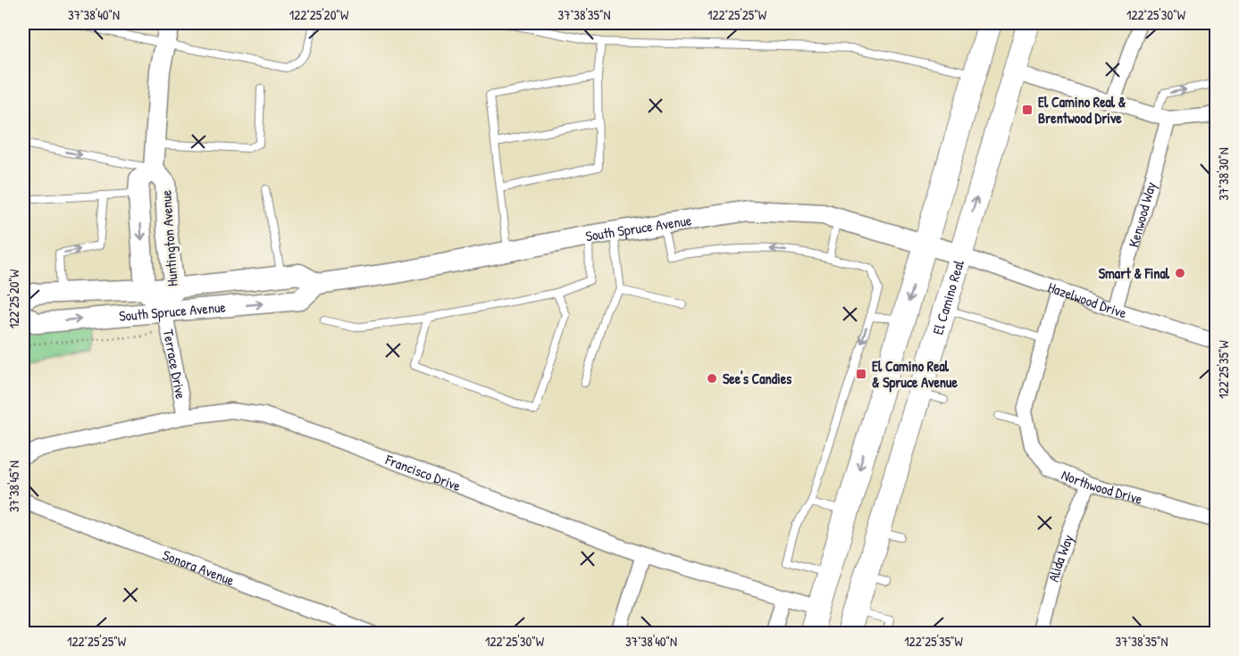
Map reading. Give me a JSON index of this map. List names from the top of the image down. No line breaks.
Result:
{"streets":{"main road":["South Spruce Avenue","Huntington Avenue","El Camino Real"],"street":["Kenwood Way","Hazelwood Drive","Terrace Drive","Francisco Drive","Northwood Drive","Alida Way","Sonora Avenue"]},"crossings":[["Kenwood Way","Hazelwood Drive"],["South Spruce Avenue","Huntington Avenue"],["South Spruce Avenue","El Camino Real"],["South Spruce Avenue","Hazelwood Drive"],["South Spruce Avenue","Terrace Drive"],["Huntington Avenue","Terrace Drive"],["El Camino Real","Hazelwood Drive"],["Hazelwood Drive","Northwood Drive"],["Terrace Drive","Francisco Drive"],["Northwood Drive","Alida Way"]],"places":{"transit":["El Camino Real & Brentwood Drive","El Camino Real & Spruce Avenue"],"other":["Smart & Final","See's Candies"]},"coordinates":["37°38'40\"N","122°25'20\"W","37°38'35\"N","122°25'25\"W","122°25'30\"W","37°38'30\"N","122°25'35\"W","37°38'45\"N"]}
